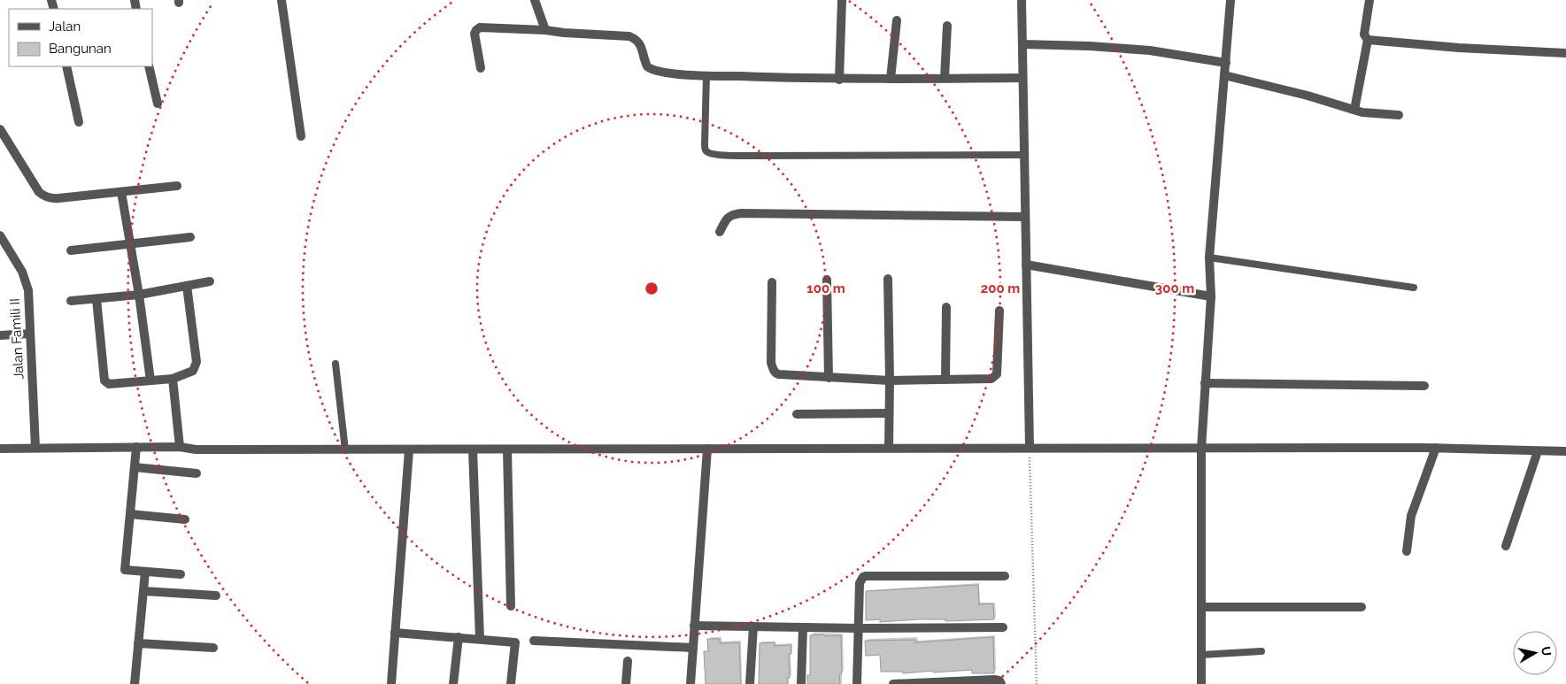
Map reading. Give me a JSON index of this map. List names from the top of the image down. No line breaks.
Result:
{"streets":{"street":["Jalan Famili II"]},"legend":["Jalan","Bangunan"],"north":"right","rings":["100 m","200 m","300 m"]}
